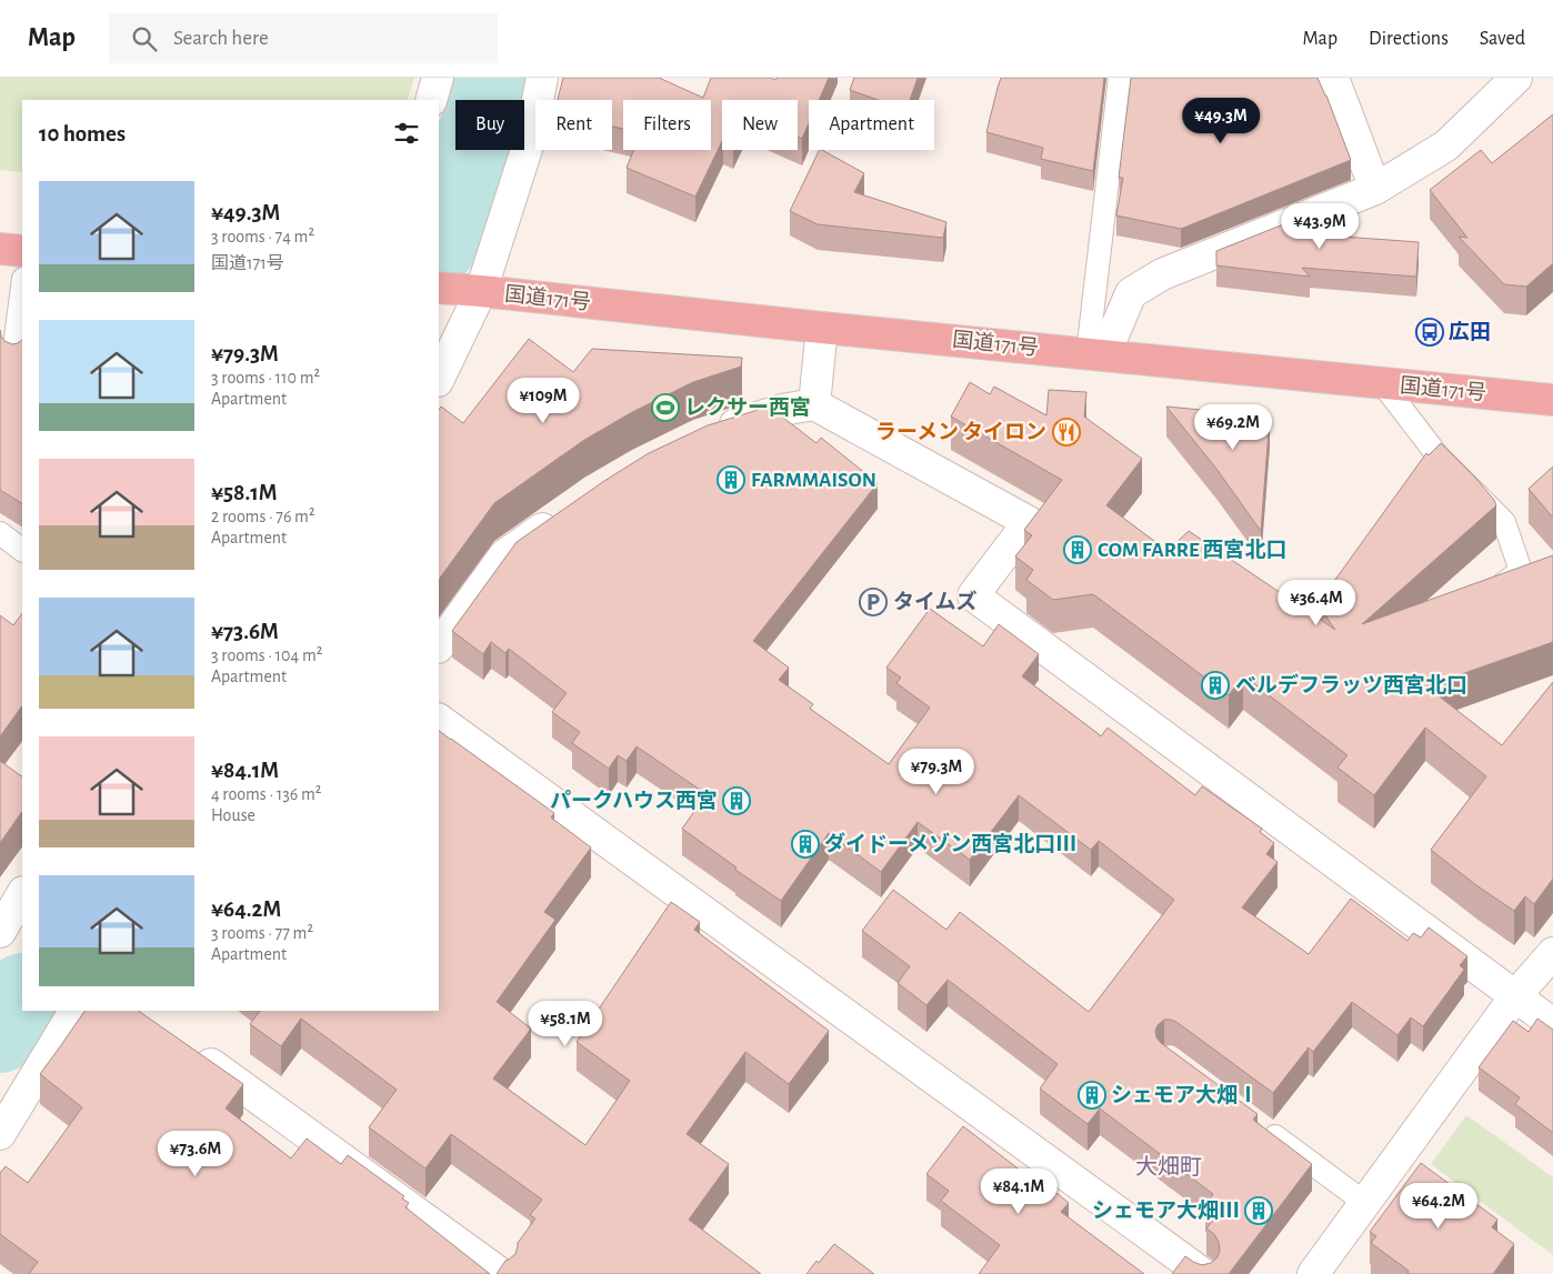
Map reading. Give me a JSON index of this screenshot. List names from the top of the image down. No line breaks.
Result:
{"streets":{"highway":["国道171号"]},"districts":["大畑町"],"places":{"bus stop":["広田"],"sports":["レクサー西宮"],"restaurant":["ラーメン タイロン"],"building":["FARMMAISON","COM FARRE 西宮北口","ベルデフラッツ西宮北口","パークハウス西宮","ダイドーメゾン西宮北口Ⅲ","シェモア大畑Ⅰ","シェモア大畑Ⅲ"],"parking":["タイムズ"]},"page":{"header":"Map","search":"Search here","nav":["Map","Directions","Saved"],"price":["¥49.3M","¥43.9M","¥109M","¥69.2M","¥36.4M","¥79.3M","¥58.1M","¥73.6M","¥84.1M","¥64.2M"],"chip":["Buy","Rent","Filters","New","Apartment"],"heading":"10 homes","list":[{"name":"¥49.3M","note":"3 rooms · 74 m² · 国道171号"},{"name":"¥79.3M","note":"3 rooms · 110 m² · Apartment"},{"name":"¥58.1M","note":"2 rooms · 76 m² · Apartment"},{"name":"¥73.6M","note":"3 rooms · 104 m² · Apartment"},{"name":"¥84.1M","note":"4 rooms · 136 m² · House"},{"name":"¥64.2M","note":"3 rooms · 77 m² · Apartment"}]}}
